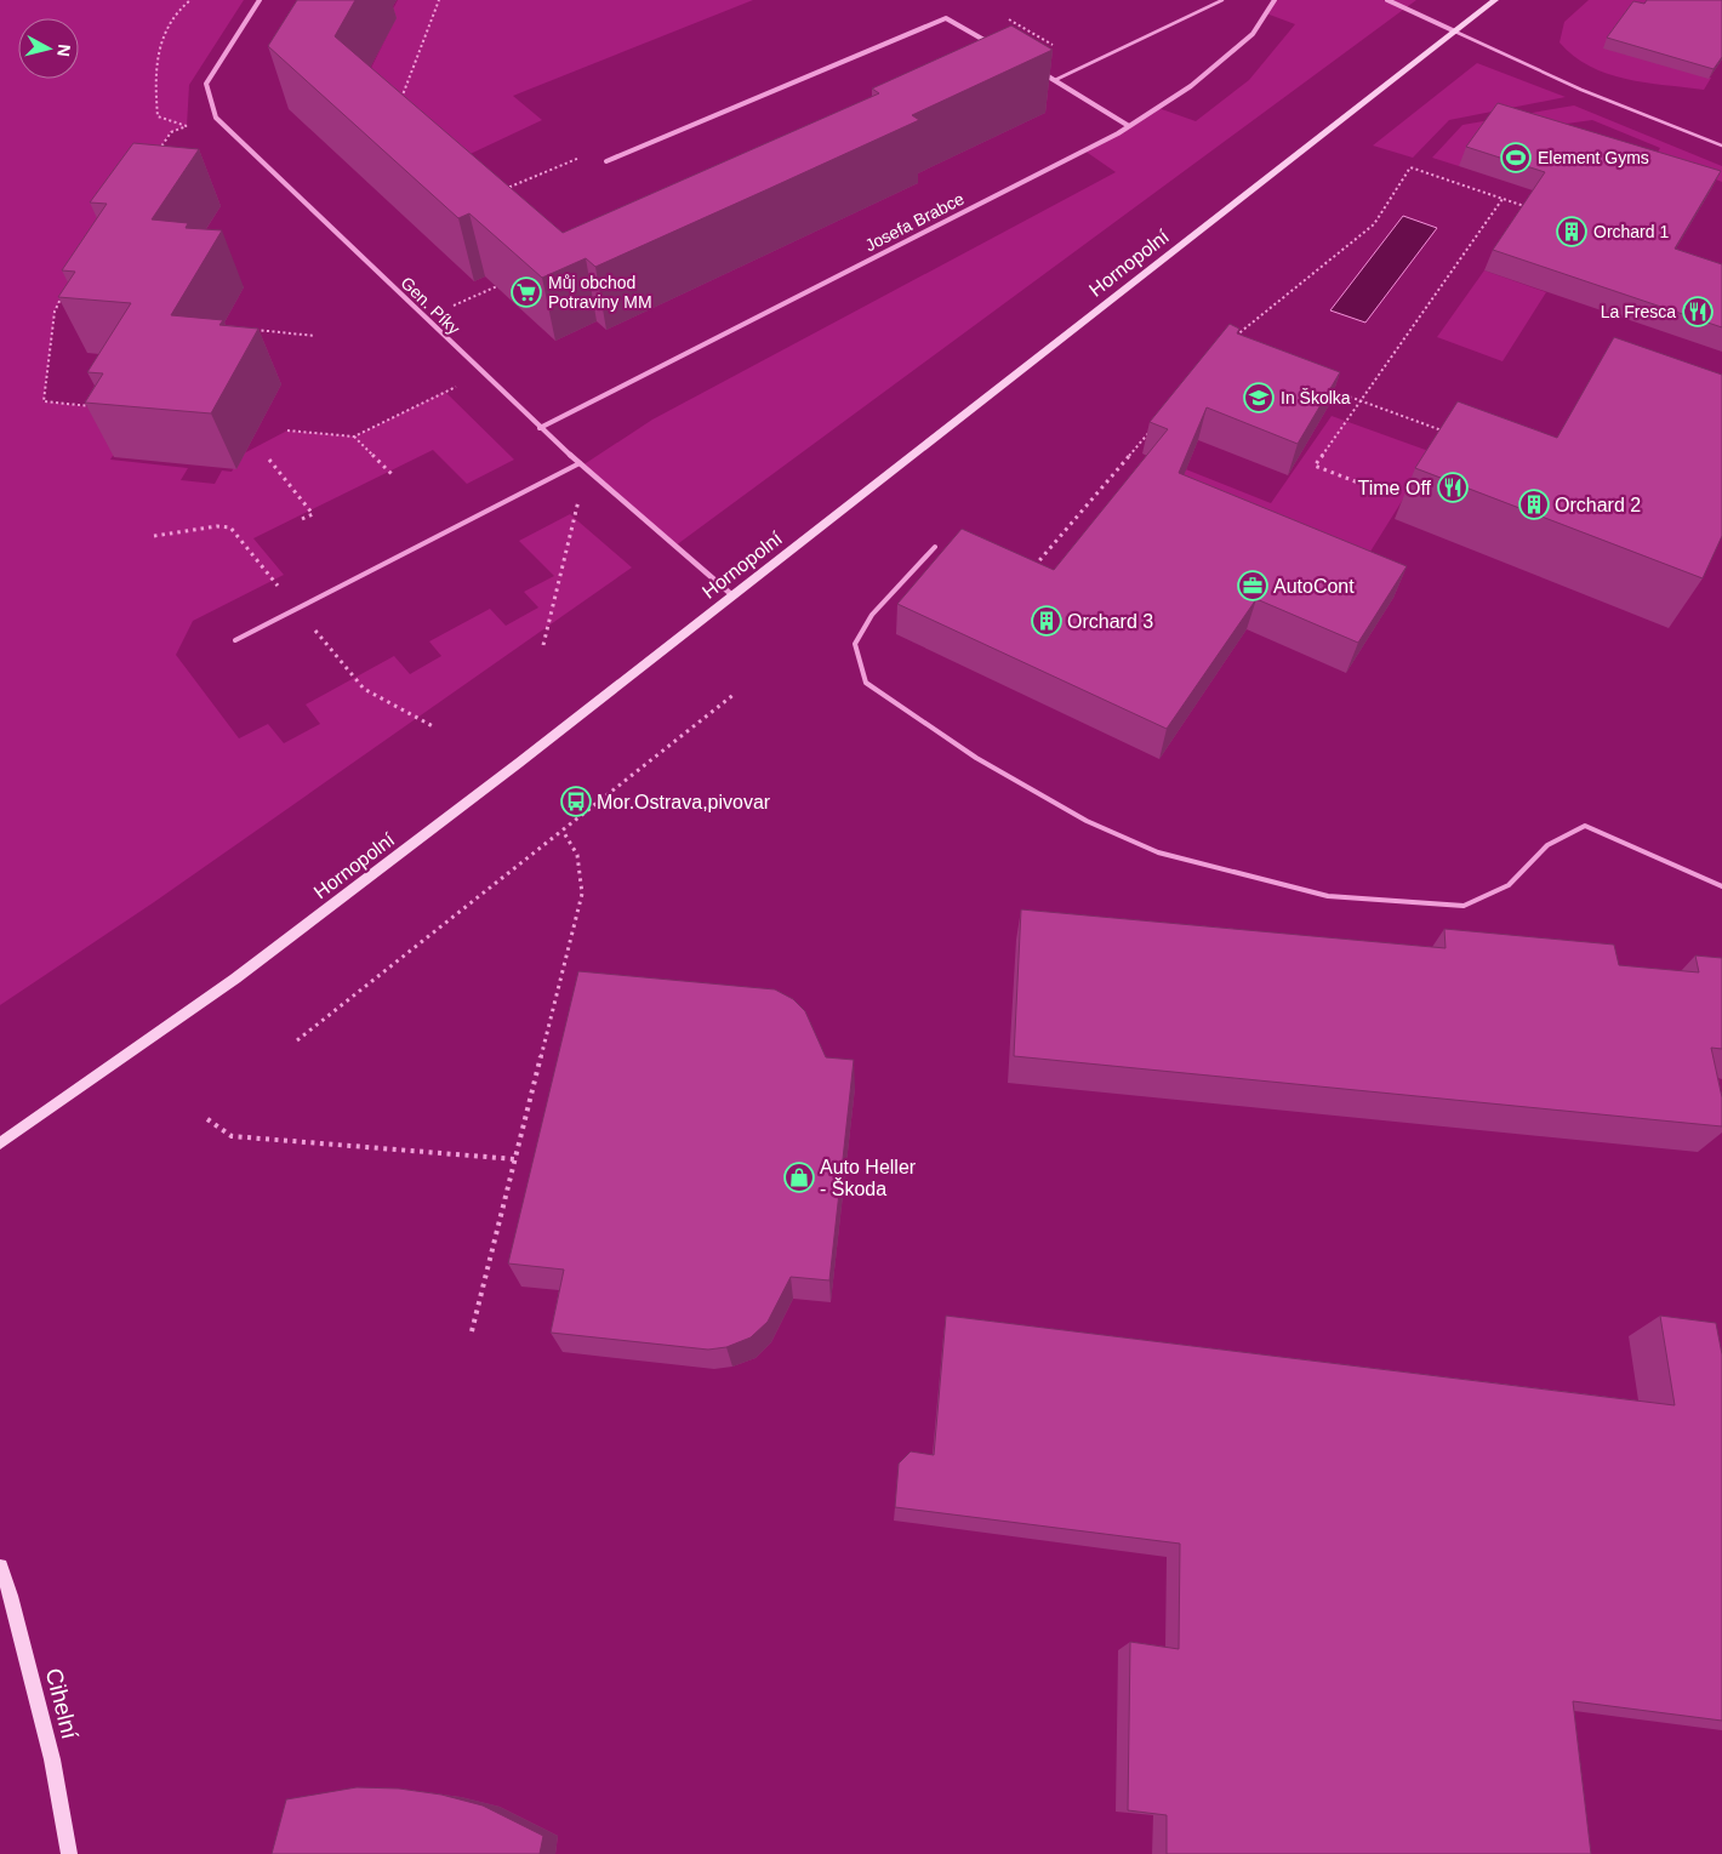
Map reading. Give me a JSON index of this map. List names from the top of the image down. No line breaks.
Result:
{"streets":{"street":["Josefa Brabce","Hornopolní","Gen. Píky","Cihelní"]},"crossings":[["Josefa Brabce","Gen. Píky"],["Hornopolní","Gen. Píky"]],"places":{"sports":["Element Gyms"],"building":["Orchard 1","Orchard 2","Orchard 3"],"supermarket":["Můj obchod Potraviny MM"],"restaurant":["La Fresca","Time Off"],"school or university":["In Školka"],"office":["AutoCont"],"bus stop":["Mor.Ostrava,pivovar"],"shop":["Auto Heller - Škoda"]},"north":"right"}
